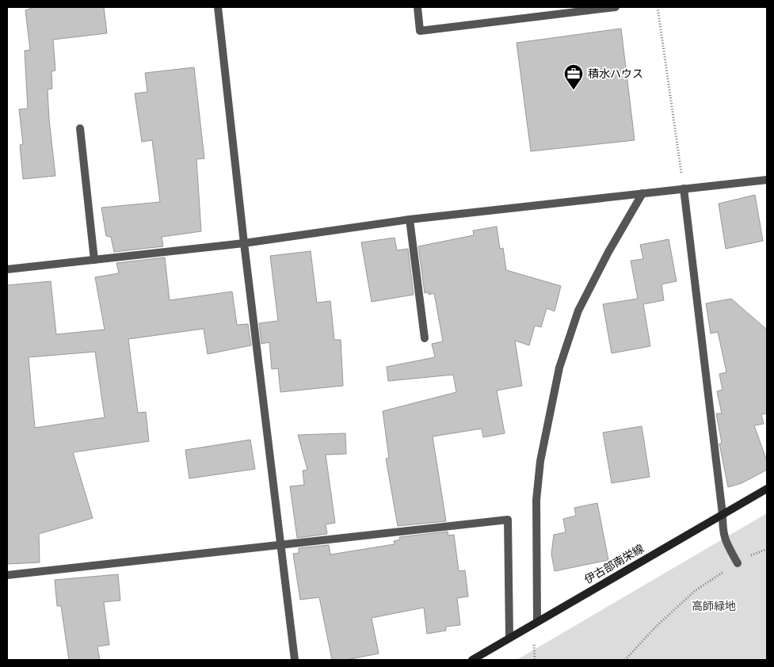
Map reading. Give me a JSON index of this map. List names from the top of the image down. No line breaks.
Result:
{"streets":{"main road":["伊古部南栄線"]},"parks":["高師緑地"],"places":{"office":["積水ハウス"]}}
